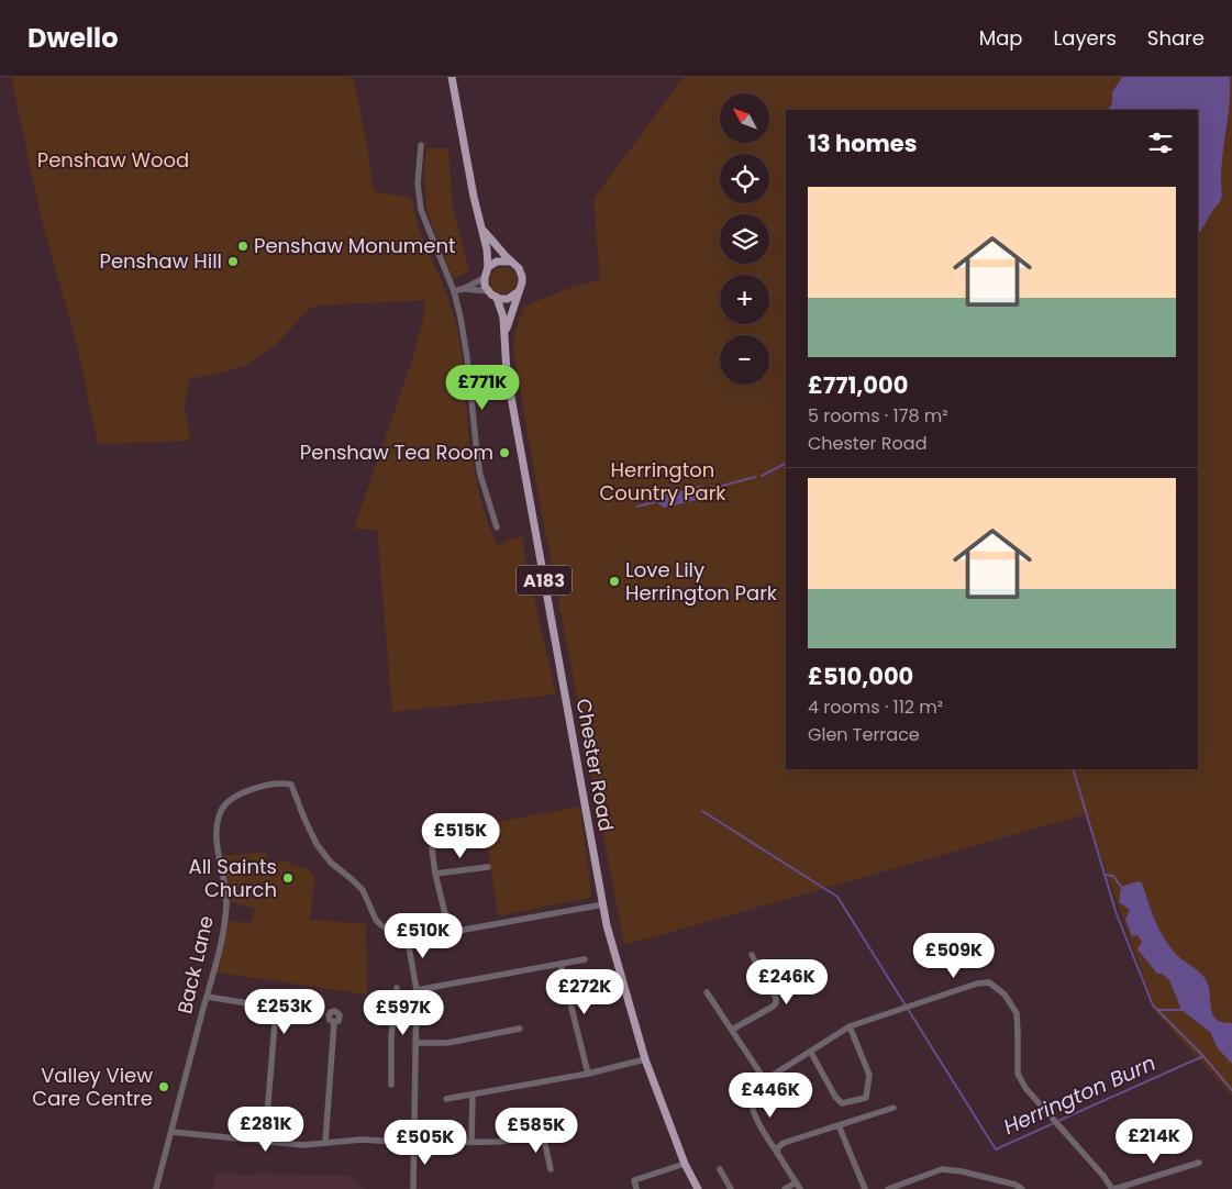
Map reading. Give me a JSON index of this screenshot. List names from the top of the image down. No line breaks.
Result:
{"streets":{"main road":["A183","Chester Road"],"street":["Back Lane"]},"water":["Herrington Burn"],"parks":["Penshaw Wood","Herrington Country Park"],"places":["Penshaw Monument","Penshaw Hill","Penshaw Tea Room","Love Lily Herrington Park","All Saints Church","Valley View Care Centre"],"north":"top left","page":{"header":"Dwello","nav":["Map","Layers","Share"],"map_buttons":["+","−"],"heading":"13 homes","list":[{"name":"£771,000","note":"5 rooms · 178 m² · Chester Road"},{"name":"£510,000","note":"4 rooms · 112 m² · Glen Terrace"}],"price":["£771K","£515K","£510K","£509K","£246K","£272K","£253K","£597K","£446K","£281K","£585K","£214K","£505K"]}}
